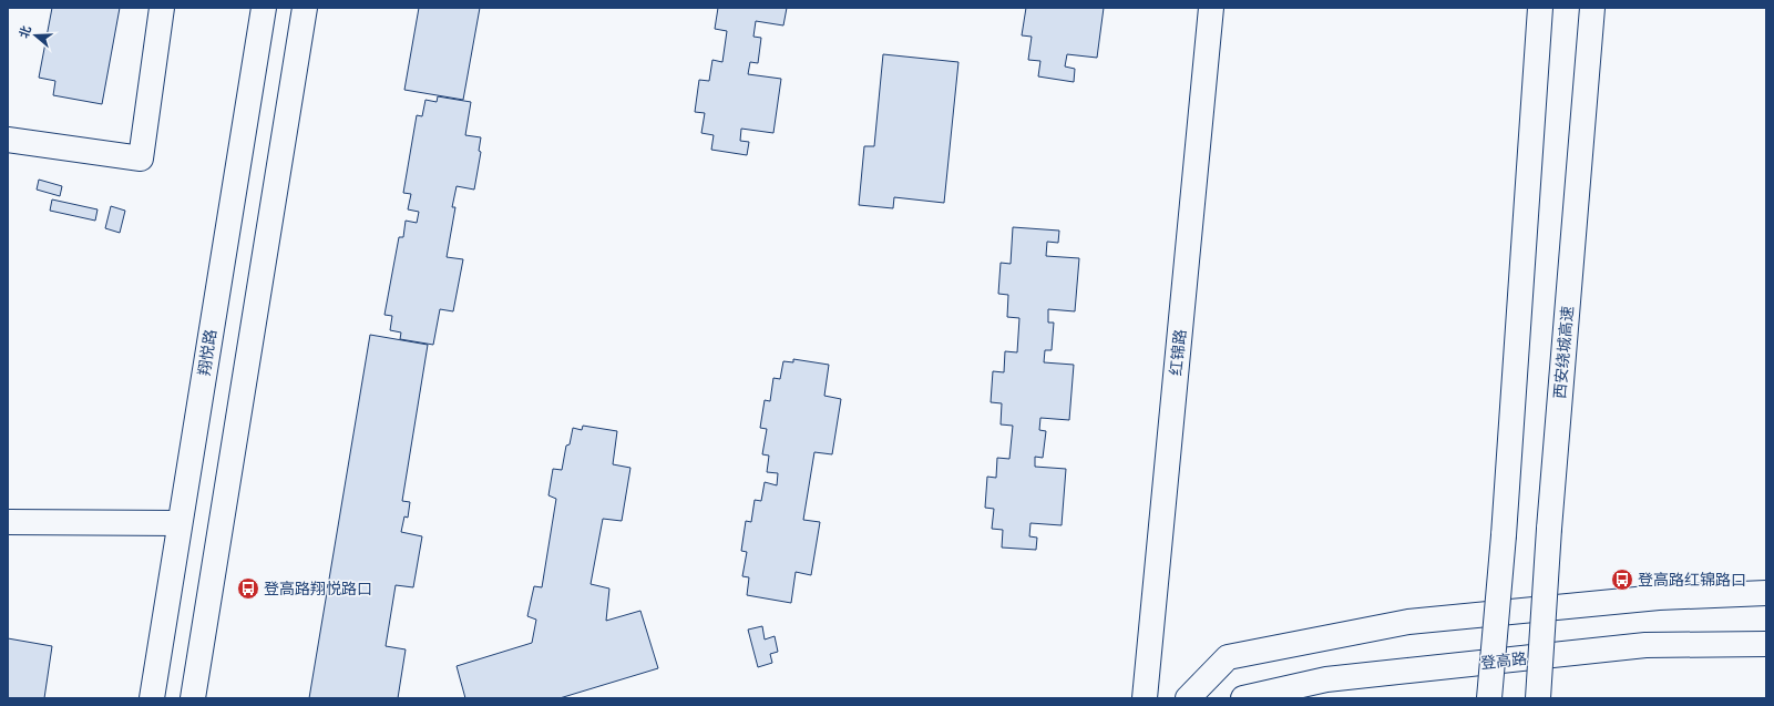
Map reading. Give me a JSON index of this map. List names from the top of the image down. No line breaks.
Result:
{"streets":{"main road":["翔悦路","红锦路","西安绕城高速","登高路"]},"places":{"bus stop":["登高路红锦路口","登高路翔悦路口"]},"north":"left"}
